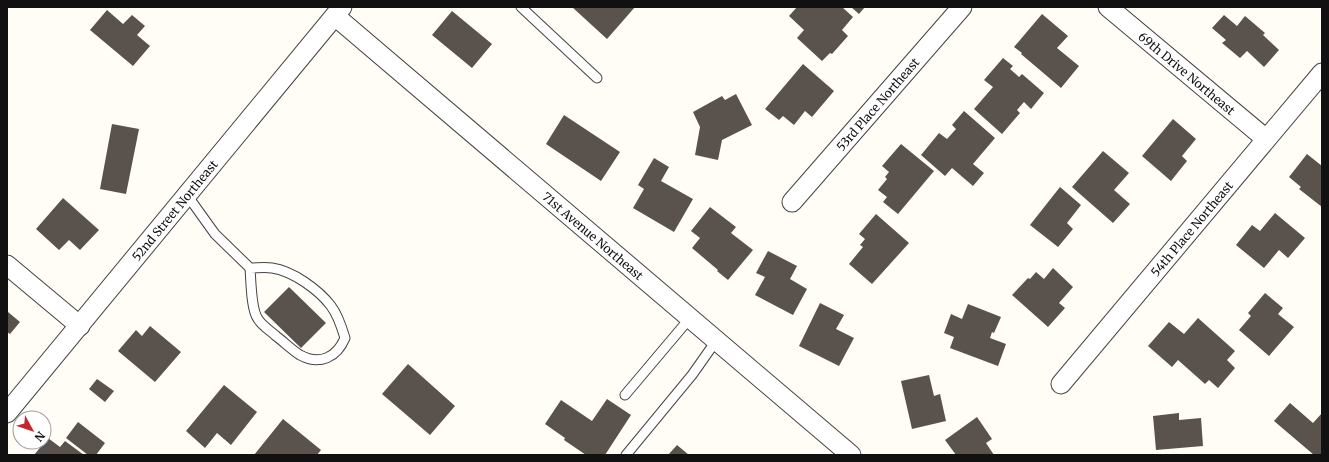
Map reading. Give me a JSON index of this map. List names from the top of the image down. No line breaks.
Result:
{"streets":{"street":["69th Drive Northeast","53rd Place Northeast","52nd Street Northeast","54th Place Northeast","71st Avenue Northeast"]},"crossings":[["69th Drive Northeast","54th Place Northeast"],["52nd Street Northeast","71st Avenue Northeast"]],"north":"bottom right"}
